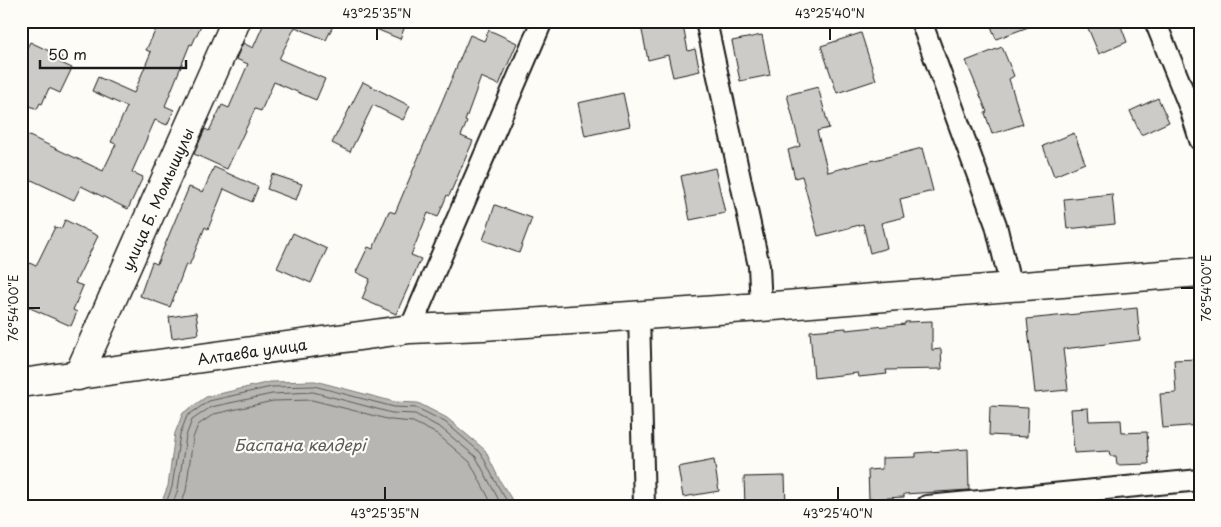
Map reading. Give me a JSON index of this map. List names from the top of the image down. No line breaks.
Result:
{"streets":{"main road":["улица Б. Момышулы","Алтаева улица"]},"crossings":[["улица Б. Момышулы","Алтаева улица"]],"water":["Баспана көлдері"],"scale_bar":"50 m","coordinates":["43°25'35\"N","43°25'40\"N","76°54'00\"E"]}
